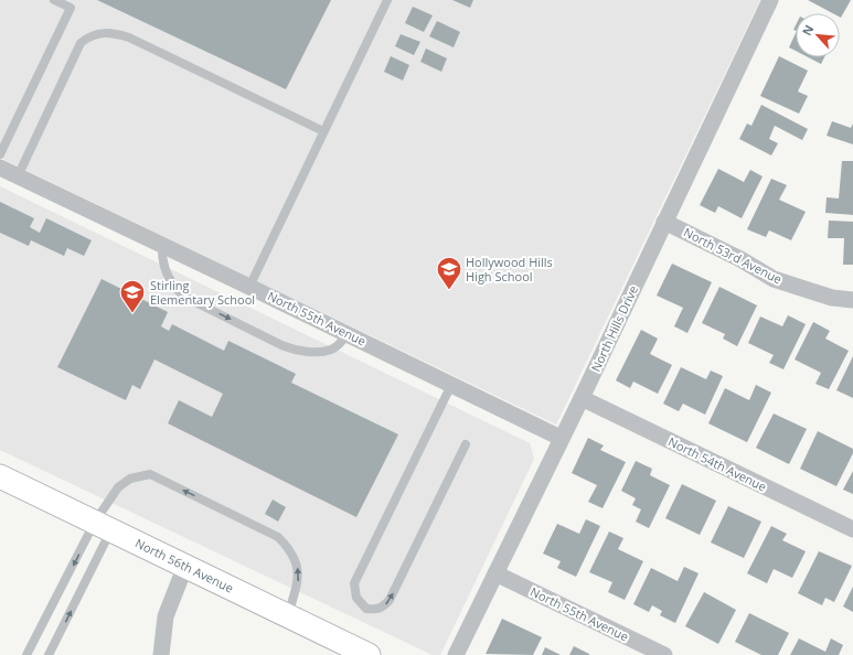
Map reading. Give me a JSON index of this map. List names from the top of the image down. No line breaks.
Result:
{"streets":{"street":["North 53rd Avenue","North 55th Avenue","North Hills Drive","North 54th Avenue","North 56th Avenue"]},"crossings":[["North 53rd Avenue","North Hills Drive"],["North 55th Avenue","North Hills Drive"],["North Hills Drive","North 54th Avenue"]],"places":{"school or university":["Hollywood Hills High School","Stirling Elementary School"]},"north":"top left"}
